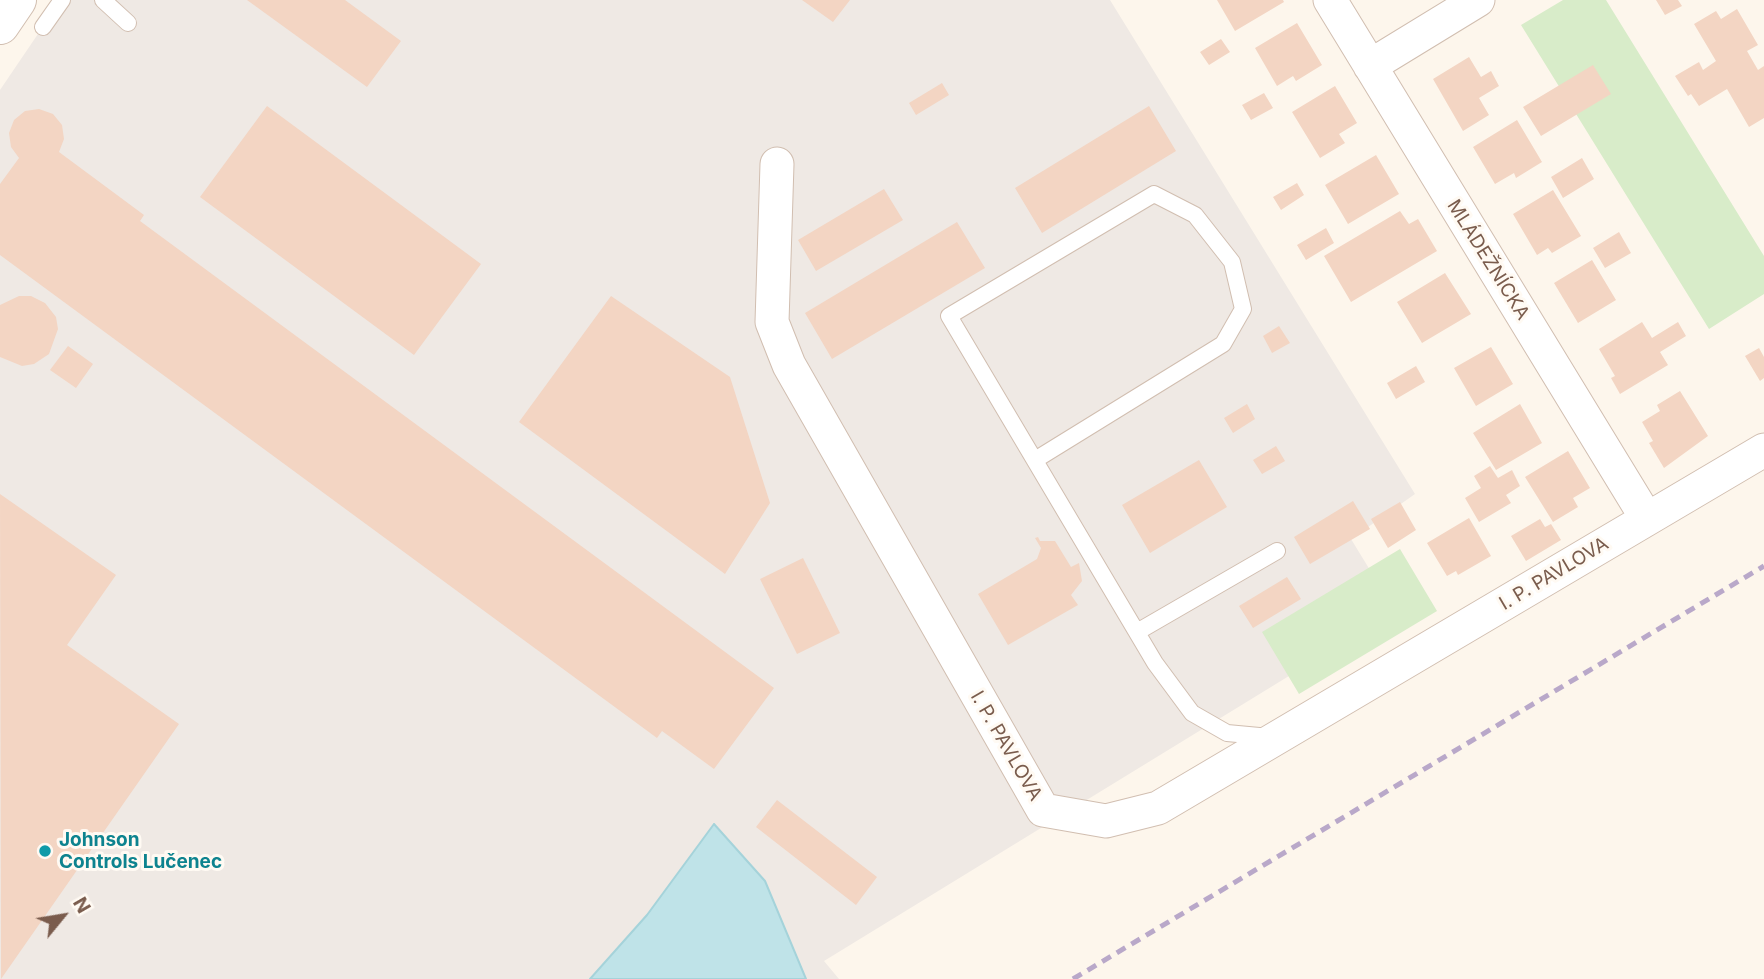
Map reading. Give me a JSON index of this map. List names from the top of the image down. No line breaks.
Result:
{"streets":{"street":["MLÁDEŽNÍCKA","I. P. PAVLOVA"]},"crossings":[["MLÁDEŽNÍCKA","I. P. PAVLOVA"]],"places":["Johnson Controls Lučenec"],"north":"top right"}
